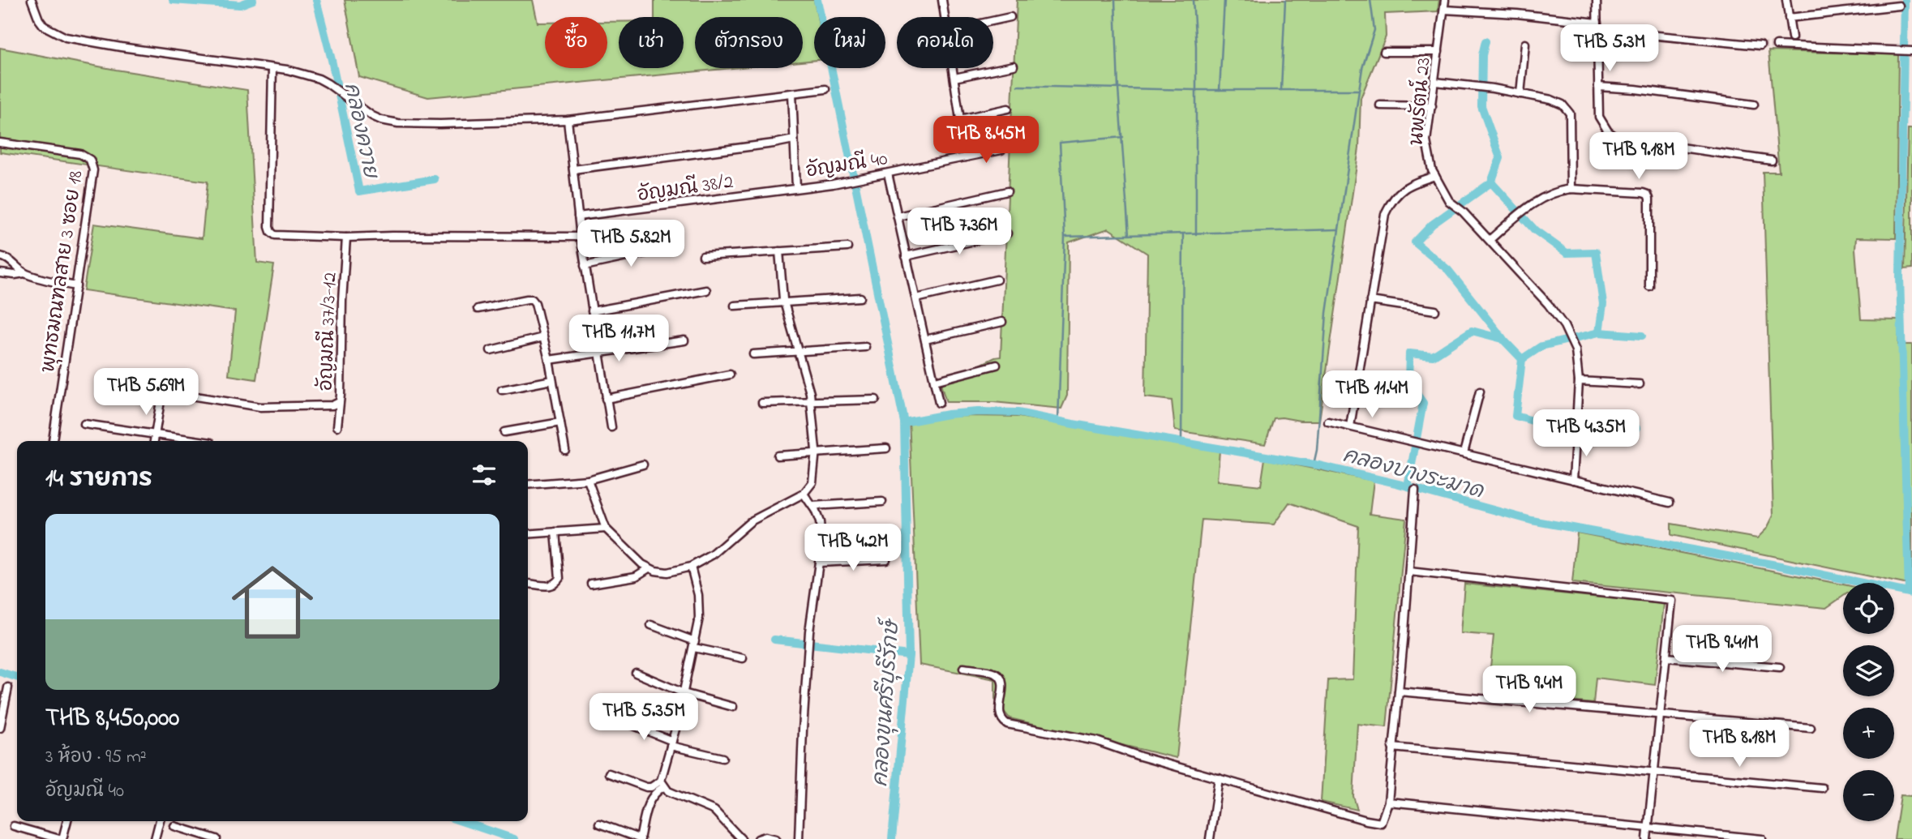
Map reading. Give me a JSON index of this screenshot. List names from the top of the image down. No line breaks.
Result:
{"streets":{"street":["นพรัตน์ 23","อัญมณี 40","อัญมณี 38/2","พุทธมณฑลสาย 3 ซอย 18","อัญมณี 37/3-12"]},"crossings":[["อัญมณี 40","อัญมณี 38/2"]],"water":["คลองควาย","คลองบางระมาด","คลองขุนศรีบุรีรักษ์"],"page":{"chip":["ซื้อ","เช่า","ตัวกรอง","ใหม่","คอนโด"],"price":["THB 5.3M","THB 8.45M","THB 9.18M","THB 7.36M","THB 5.82M","THB 11.7M","THB 5.69M","THB 11.4M","THB 4.35M","THB 4.2M","THB 9.41M","THB 9.4M","THB 5.35M","THB 8.18M"],"heading":"14 รายการ","list":[{"name":"THB 8,450,000","note":"3 ห้อง · 95 m² · อัญมณี 40"}],"map_buttons":["+","−"]}}
